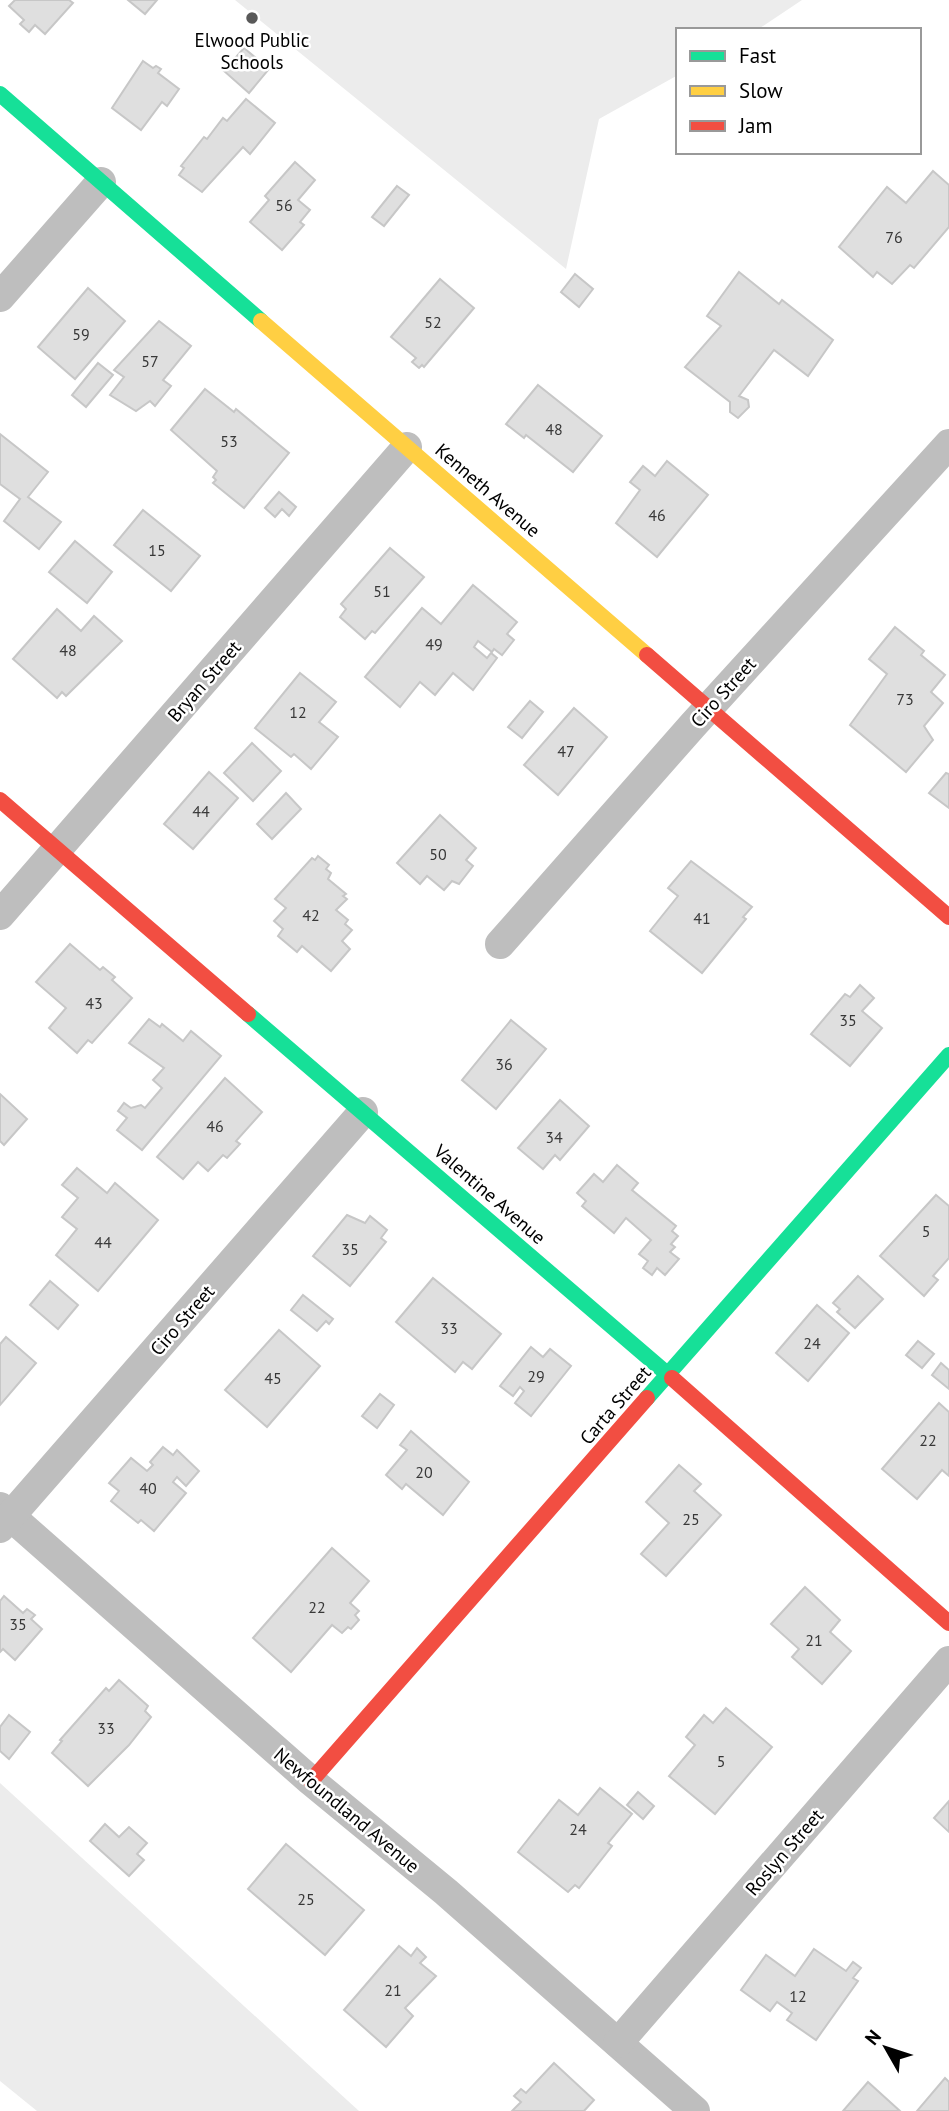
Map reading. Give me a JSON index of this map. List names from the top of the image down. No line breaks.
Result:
{"streets":{"street":["Kenneth Avenue","Bryan Street","Ciro Street","Valentine Avenue","Carta Street","Newfoundland Avenue","Roslyn Street"]},"crossings":[["Kenneth Avenue","Bryan Street"],["Kenneth Avenue","Ciro Street"],["Bryan Street","Valentine Avenue"],["Ciro Street","Valentine Avenue"],["Ciro Street","Newfoundland Avenue"],["Valentine Avenue","Carta Street"],["Carta Street","Newfoundland Avenue"],["Newfoundland Avenue","Roslyn Street"]],"places":["Elwood Public Schools"],"house_numbers":["56","76","52","59","57","48","53","46","15","51","49","48","73","12","47","44","50","42","41","43","35","36","46","34","5","44","35","33","24","29","45","22","20","40","25","22","35","21","33","5","24","25","21","12"],"legend":["Fast","Slow","Jam"],"north":"top left"}
